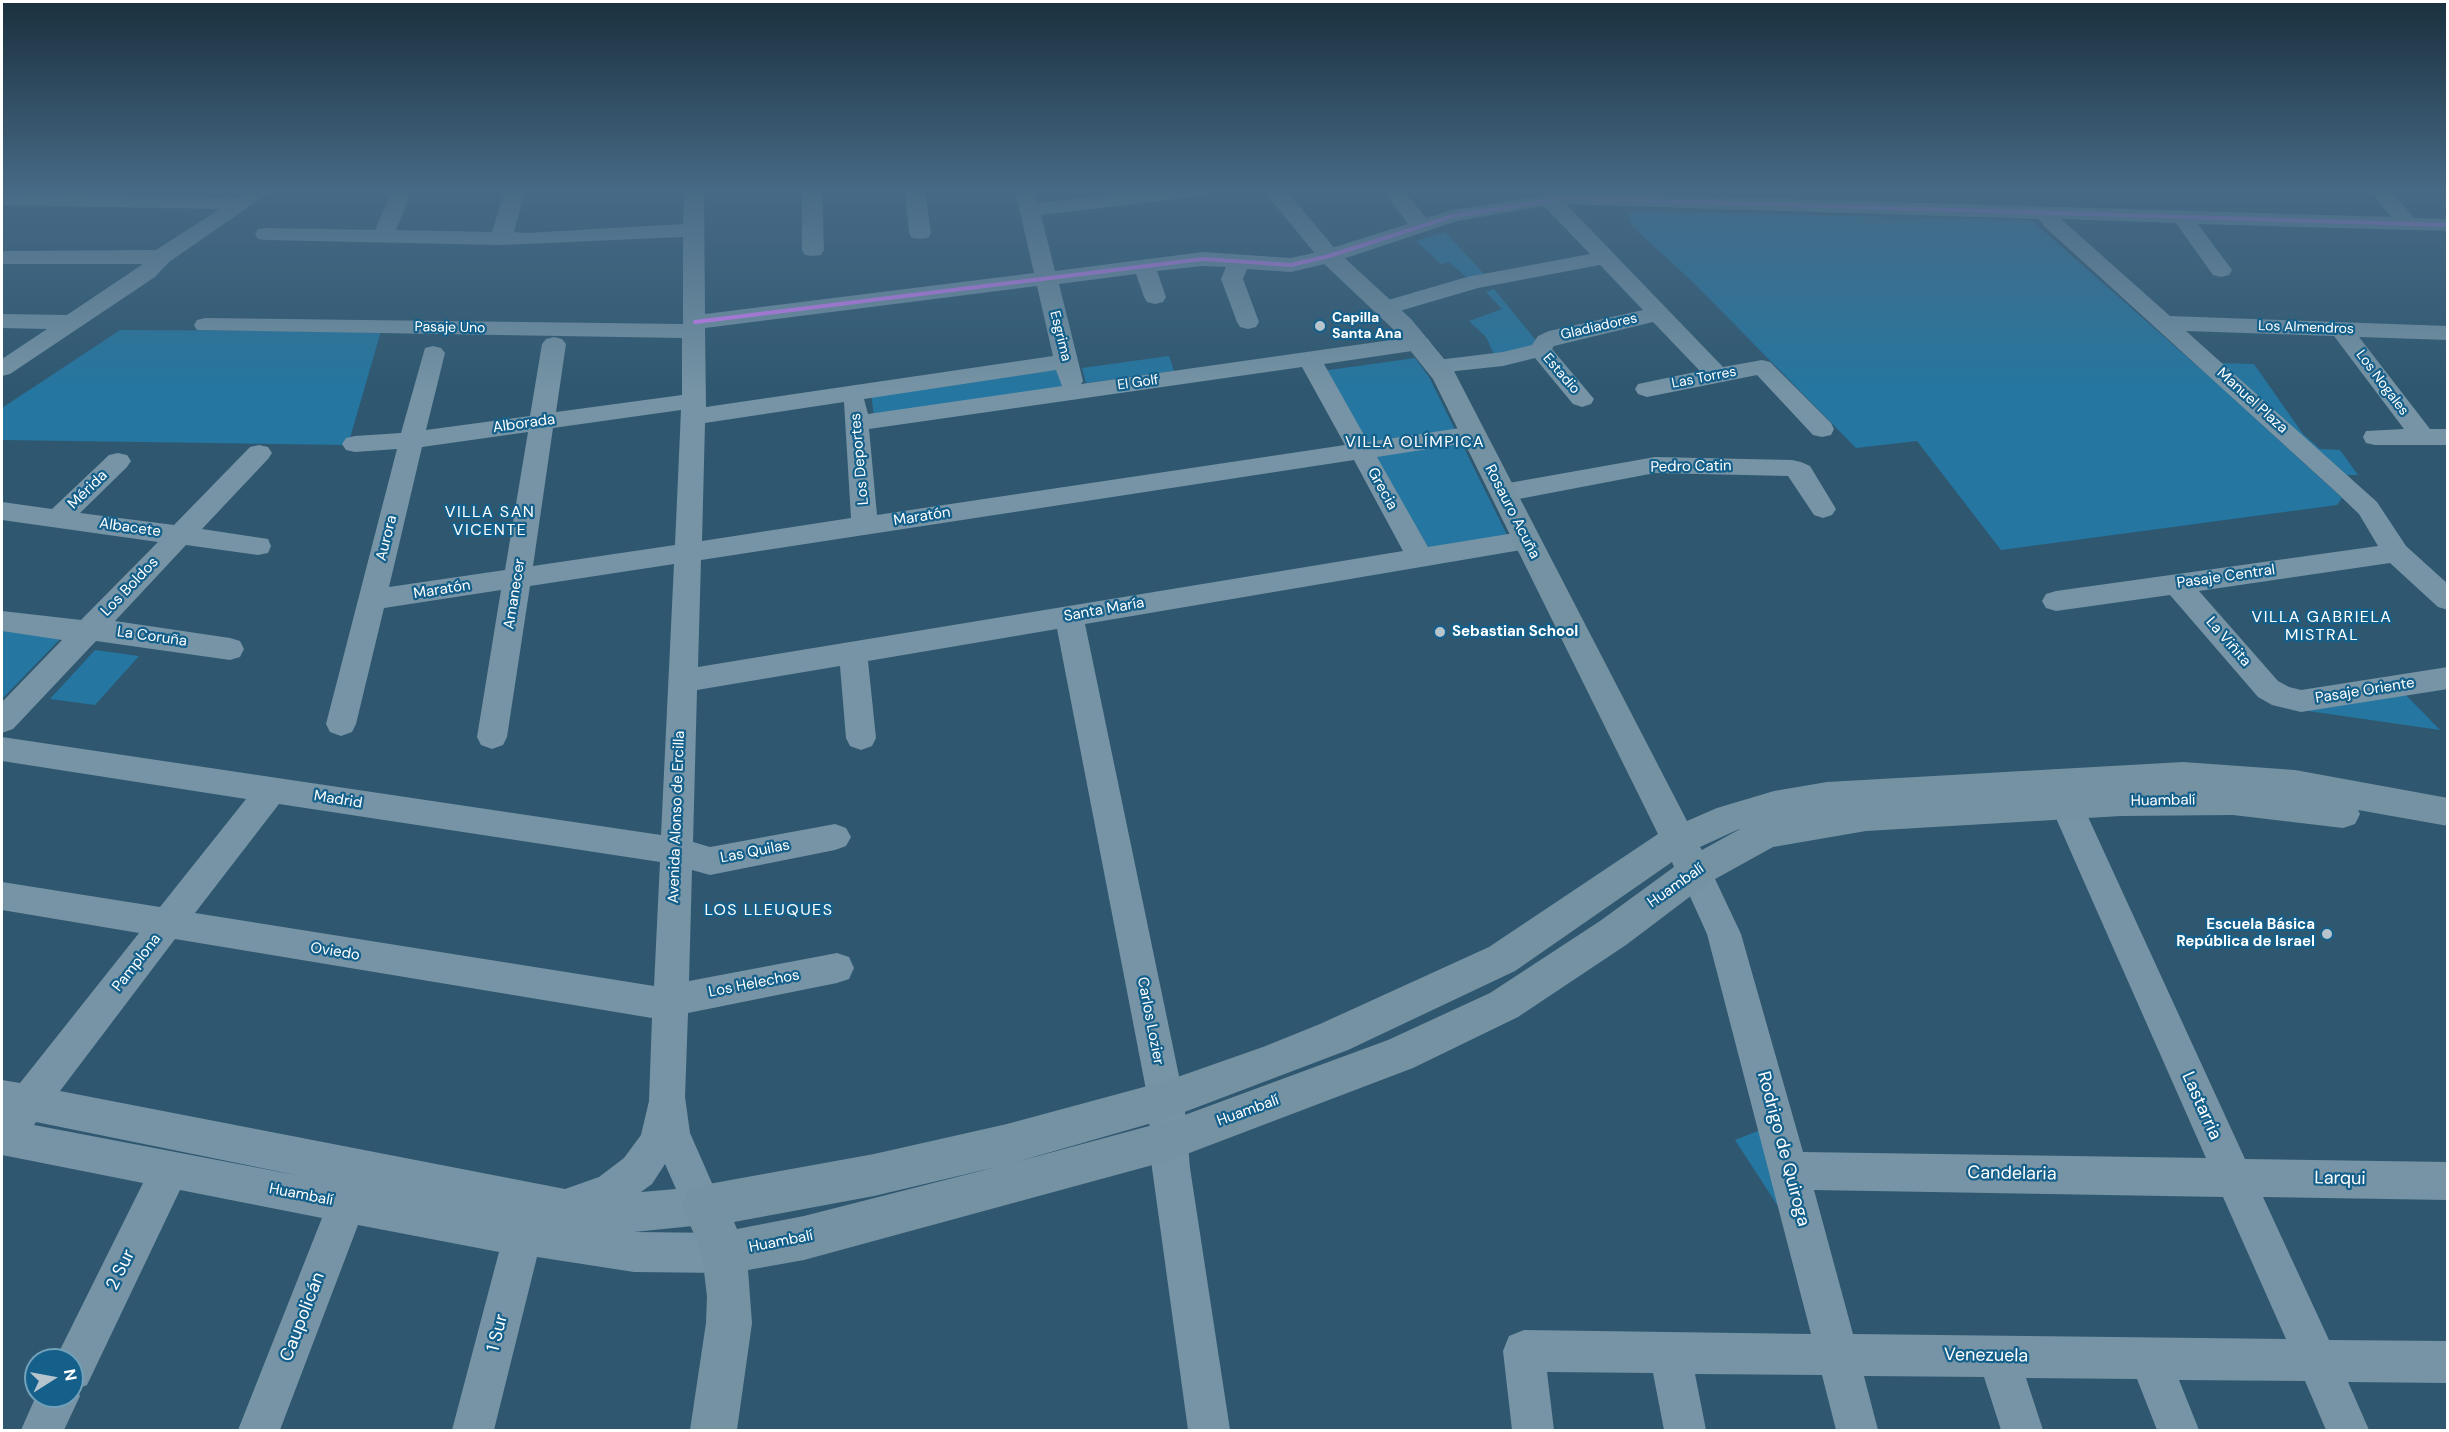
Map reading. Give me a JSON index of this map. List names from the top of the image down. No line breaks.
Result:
{"streets":{"main road":["Rosauro Acuña","Huambalí","Avenida Alonso de Ercilla"],"street":["Gladiadores","Pasaje Uno","Los Almendros","Esgrima","Estadio","Las Torres","El Golf","Los Nogales","Manuel Plaza","Alborada","Los Deportes","Pedro Catin","Grecia","Mérida","Maratón","Albacete","Aurora","Pasaje Central","Los Boldos","Amanecer","Santa María","La Coruña","La Viñita","Pasaje Oriente","Madrid","Las Quilas","Oviedo","Pamplona","Los Helechos","Carlos Lozier","Lastarria","Rodrigo de Quiroga","Candelaria","Larqui","2 Sur","Caupolicán","1 Sur","Venezuela"]},"crossings":[["Gladiadores","Estadio"],["Gladiadores","Rosauro Acuña"],["Pasaje Uno","Esgrima"],["Pasaje Uno","Avenida Alonso de Ercilla"],["Los Almendros","Los Nogales"],["Los Almendros","Manuel Plaza"],["Esgrima","El Golf"],["El Golf","Los Deportes"],["El Golf","Grecia"],["El Golf","Rosauro Acuña"],["Manuel Plaza","Pasaje Central"],["Alborada","Aurora"],["Alborada","Amanecer"],["Alborada","Avenida Alonso de Ercilla"],["Los Deportes","Maratón"],["Pedro Catin","Rosauro Acuña"],["Grecia","Maratón"],["Grecia","Santa María"],["Mérida","Albacete"],["Rosauro Acuña","Maratón"],["Rosauro Acuña","Santa María"],["Rosauro Acuña","Huambalí"],["Rosauro Acuña","Rodrigo de Quiroga"],["Maratón","Aurora"],["Maratón","Amanecer"],["Maratón","Avenida Alonso de Ercilla"],["Albacete","Los Boldos"],["Pasaje Central","La Viñita"],["Los Boldos","La Coruña"],["Santa María","Avenida Alonso de Ercilla"],["Santa María","Carlos Lozier"],["La Viñita","Pasaje Oriente"],["Madrid","Avenida Alonso de Ercilla"],["Madrid","Las Quilas"],["Madrid","Pamplona"],["Huambalí","Avenida Alonso de Ercilla"],["Huambalí","Pamplona"],["Huambalí","Carlos Lozier"],["Huambalí","Lastarria"],["Huambalí","Rodrigo de Quiroga"],["Huambalí","2 Sur"],["Huambalí","Caupolicán"],["Huambalí","1 Sur"],["Avenida Alonso de Ercilla","Las Quilas"],["Avenida Alonso de Ercilla","Oviedo"],["Avenida Alonso de Ercilla","Los Helechos"],["Oviedo","Pamplona"],["Oviedo","Los Helechos"],["Lastarria","Candelaria"],["Lastarria","Larqui"],["Lastarria","Venezuela"],["Rodrigo de Quiroga","Candelaria"],["Rodrigo de Quiroga","Venezuela"],["Candelaria","Larqui"]],"districts":["VILLA OLÍMPICA","VILLA SAN VICENTE","VILLA GABRIELA MISTRAL","LOS LLEUQUES"],"places":["Capilla Santa Ana","Sebastian School","Escuela Básica República de Israel"],"north":"right"}
